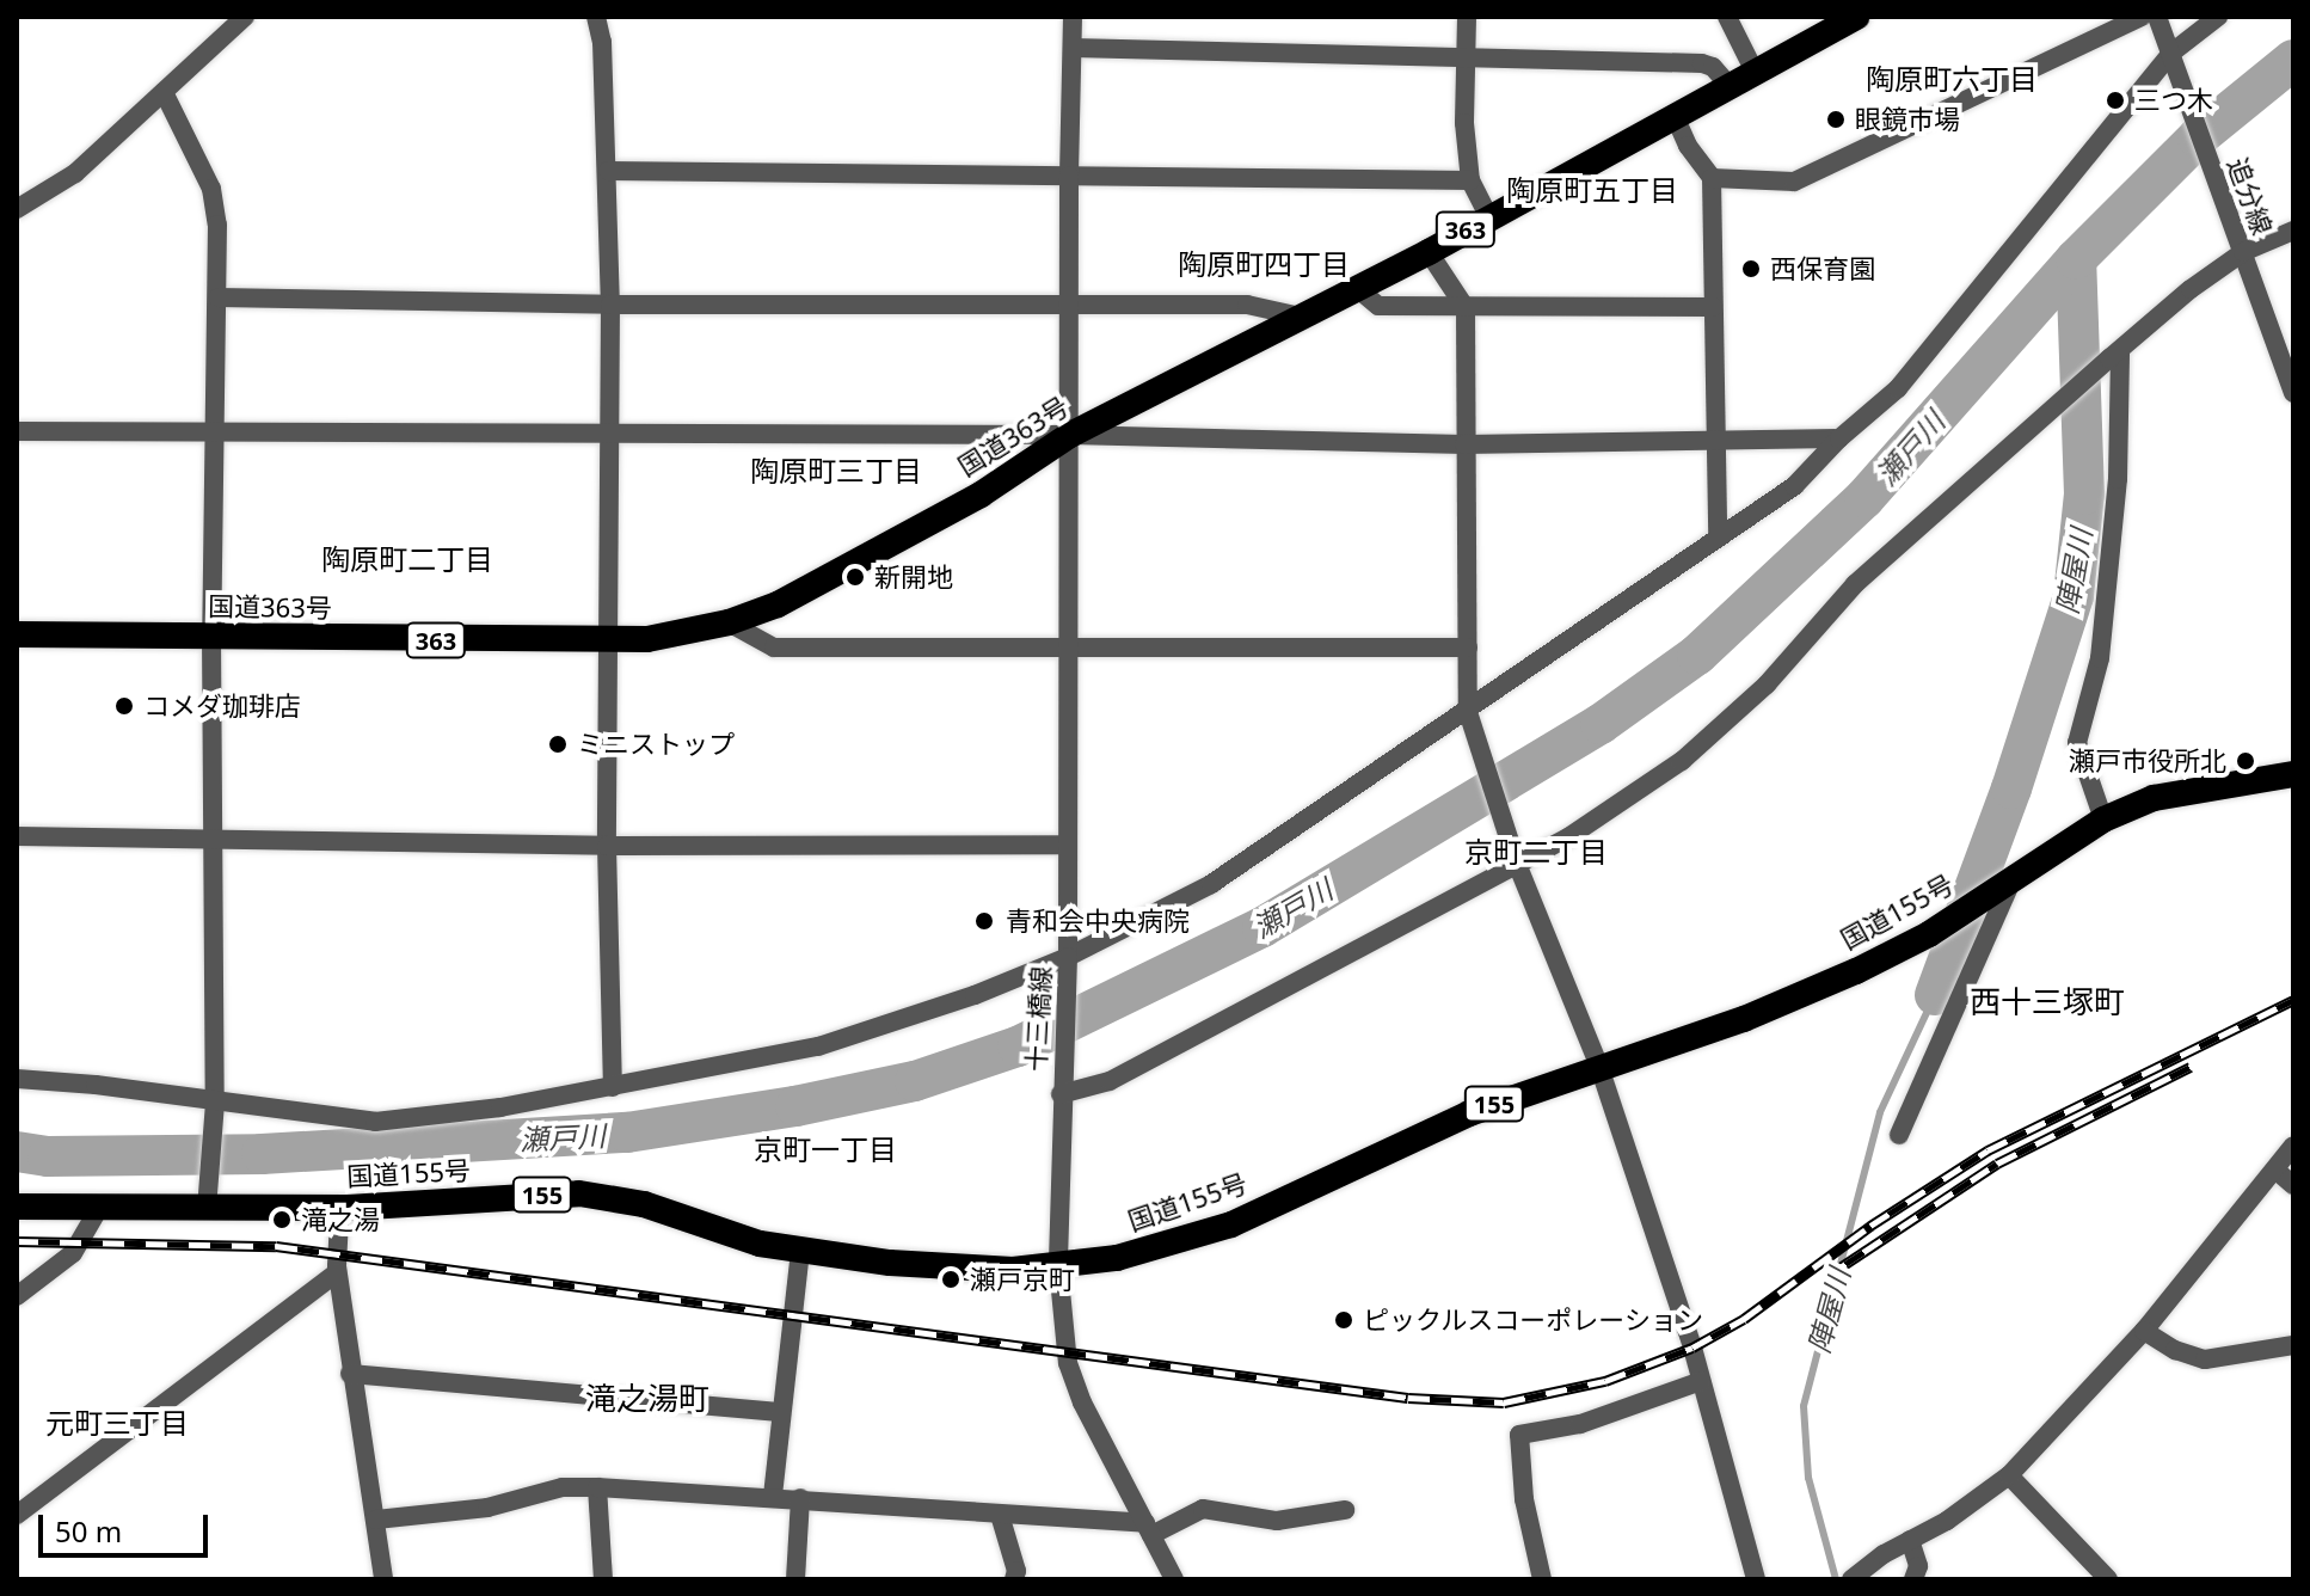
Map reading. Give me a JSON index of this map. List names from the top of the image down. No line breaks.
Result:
{"streets":{"highway":["363","国道363号","国道155号","155"],"street":["追分線","十三橋線"]},"crossings":[["国道363号","十三橋線"],["国道155号","十三橋線"]],"districts":["陶原町六丁目","陶原町五丁目","陶原町四丁目","陶原町三丁目","陶原町二丁目","京町二丁目","西十三塚町","京町一丁目","滝之湯町","元町三丁目"],"water":["瀬戸川","陣屋川"],"places":["三つ木","眼鏡市場","西保育園","新開地","コメダ珈琲店","ミニストップ","瀬戸市役所北","青和会中央病院","滝之湯","瀬戸京町","ピックルスコーポレーション"],"scale_bar":"50 m"}
